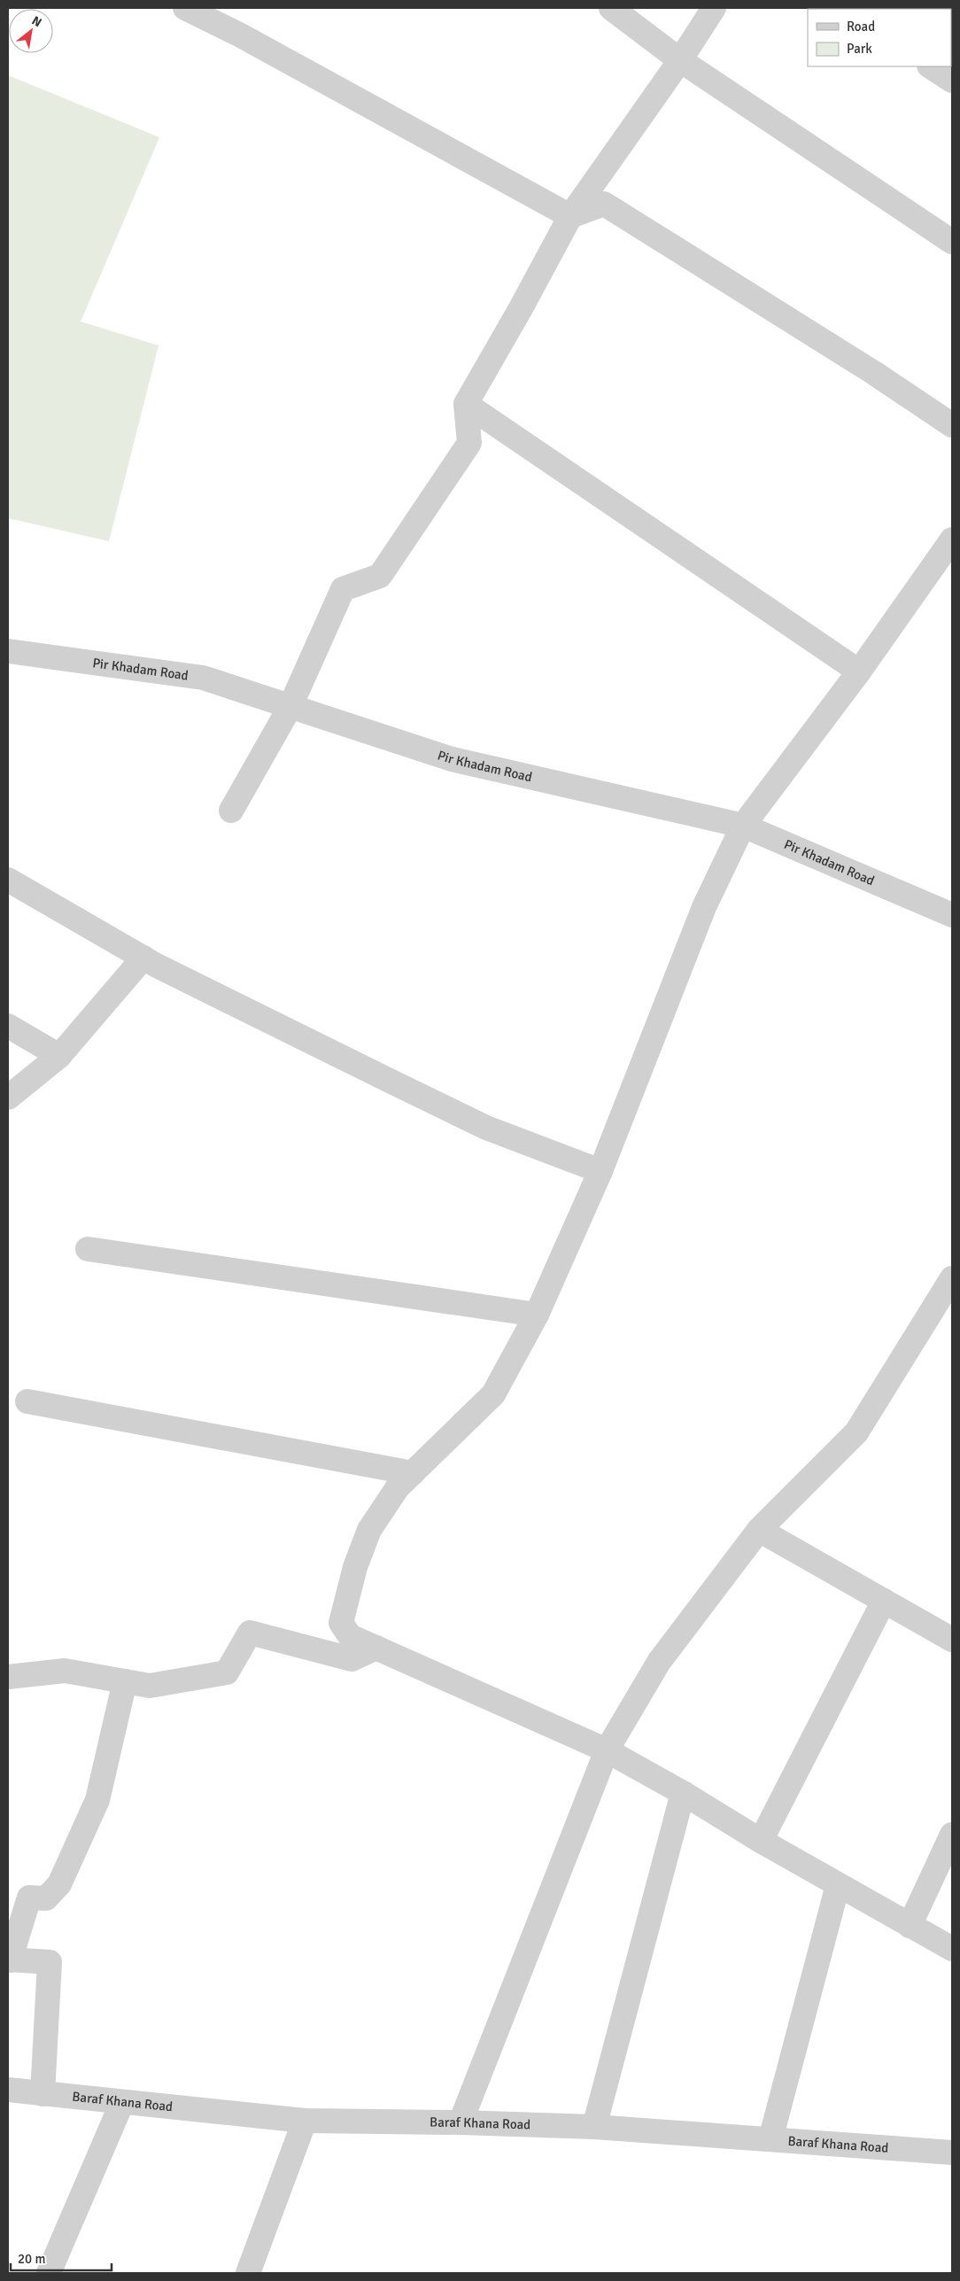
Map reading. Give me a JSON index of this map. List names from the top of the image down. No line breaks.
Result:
{"streets":{"street":["Pir Khadam Road","Baraf Khana Road"]},"legend":["Road","Park"],"scale_bar":"20 m","north":"top right"}
